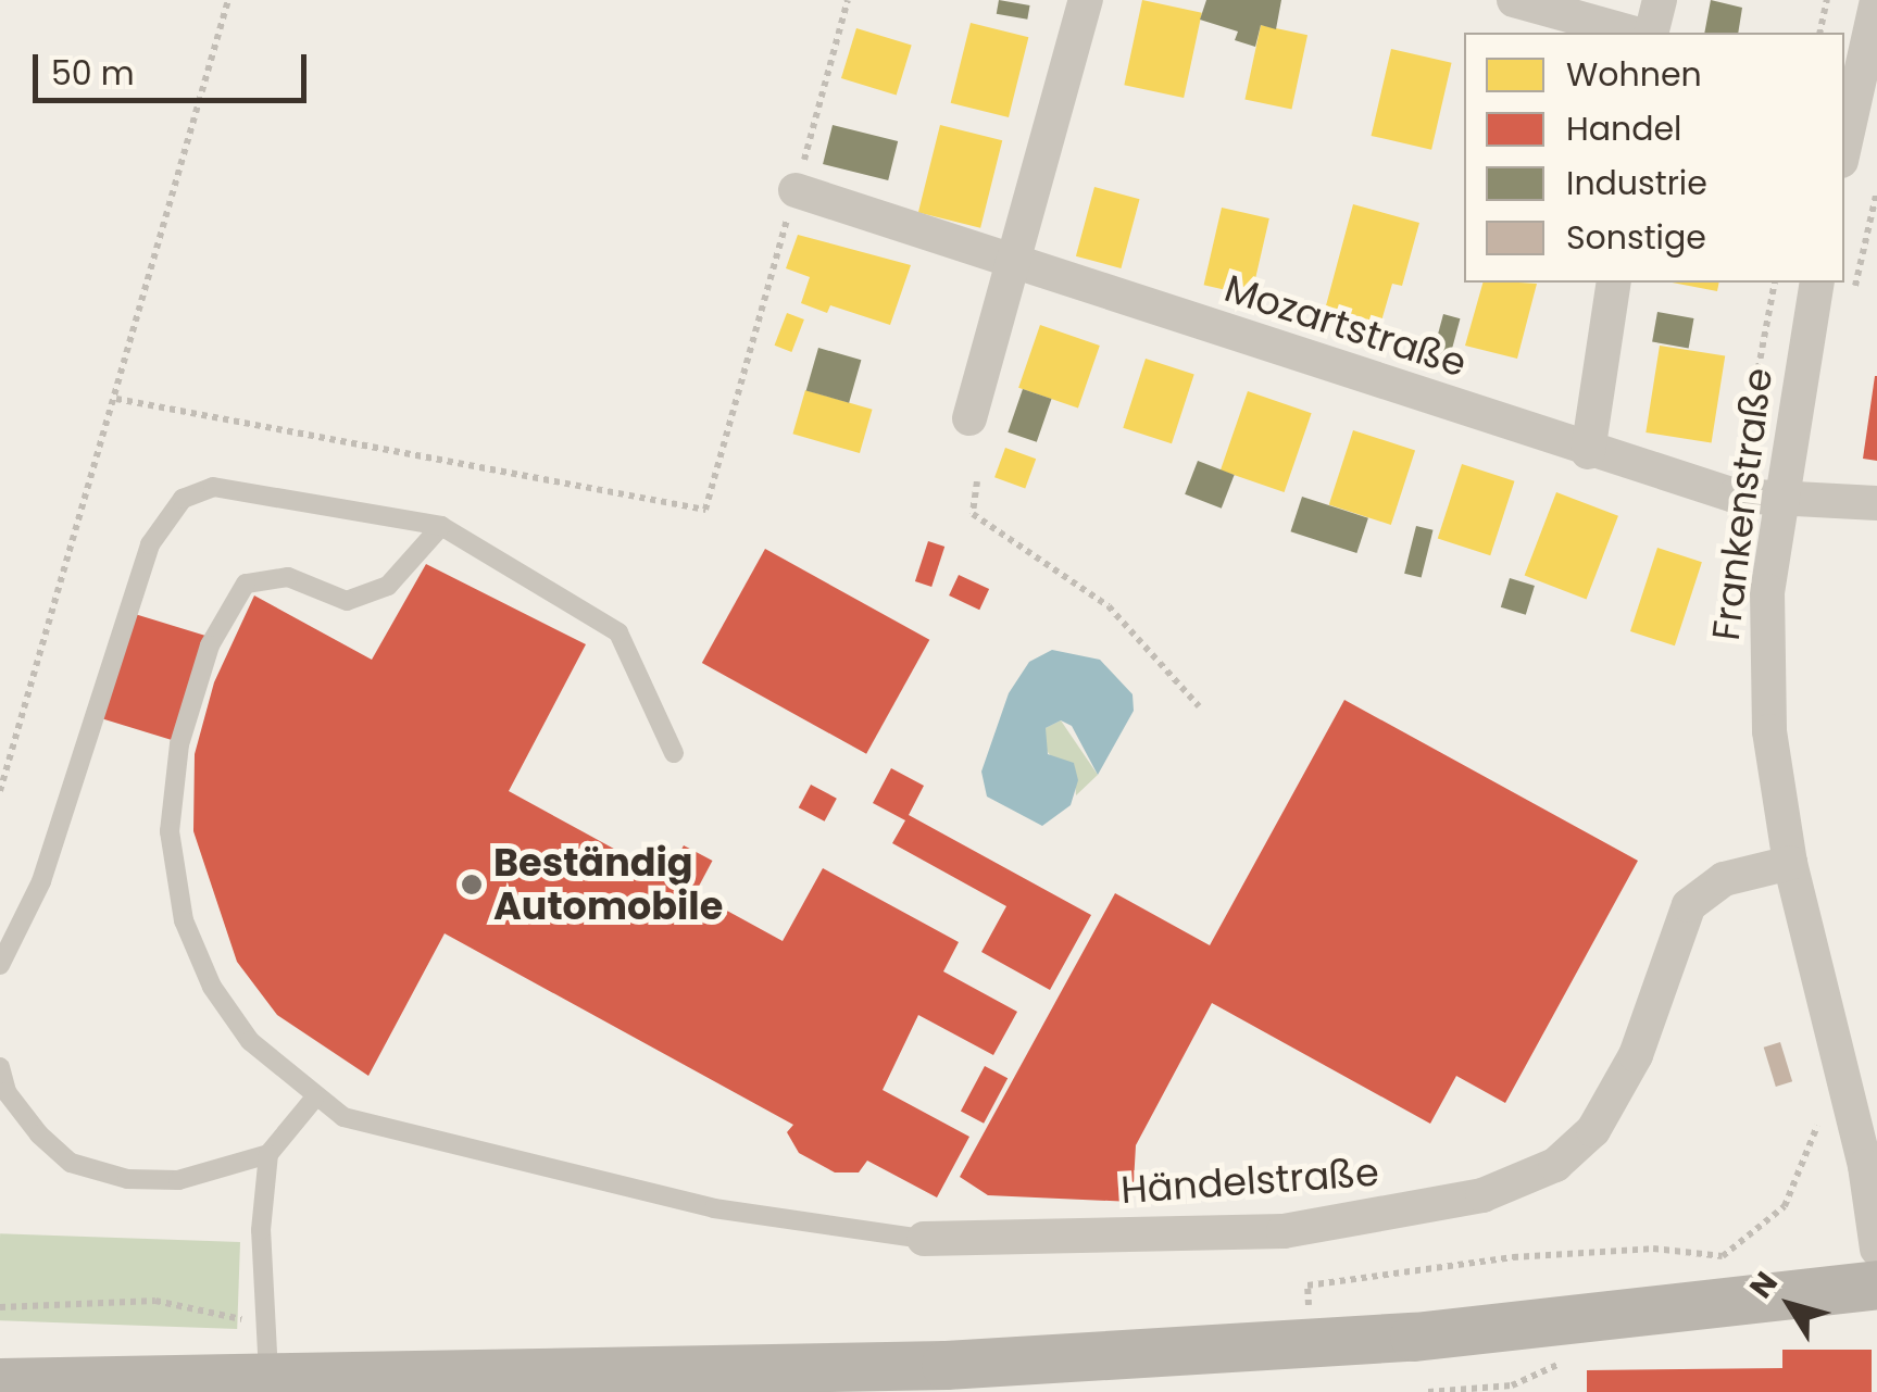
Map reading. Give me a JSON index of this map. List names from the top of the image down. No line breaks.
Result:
{"streets":{"street":["Mozartstraße","Frankenstraße","Händelstraße"]},"crossings":[["Mozartstraße","Frankenstraße"],["Frankenstraße","Händelstraße"]],"places":["Beständig Automobile"],"legend":["Wohnen","Handel","Industrie","Sonstige"],"scale_bar":"50 m","north":"top left"}
